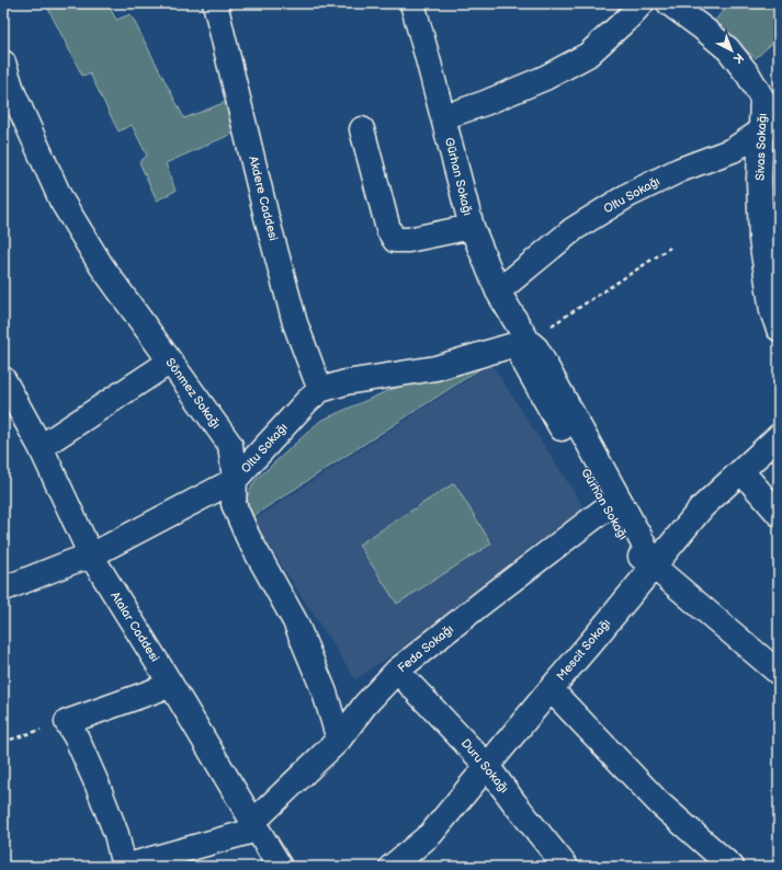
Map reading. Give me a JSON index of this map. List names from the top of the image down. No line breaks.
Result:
{"streets":{"street":["Sivas Sokağı","Gürhan Sokağı","Oltu Sokağı","Akdere Caddesi","Sönmez Sokağı","Atalar Caddesi","Feda Sokağı","Mescit Sokağı","Duru Sokağı"]},"crossings":[["Sivas Sokağı","Oltu Sokağı"],["Gürhan Sokağı","Oltu Sokağı"],["Gürhan Sokağı","Feda Sokağı"],["Gürhan Sokağı","Mescit Sokağı"],["Oltu Sokağı","Akdere Caddesi"],["Oltu Sokağı","Sönmez Sokağı"],["Oltu Sokağı","Atalar Caddesi"],["Sönmez Sokağı","Feda Sokağı"],["Atalar Caddesi","Feda Sokağı"],["Feda Sokağı","Duru Sokağı"],["Mescit Sokağı","Duru Sokağı"]],"north":"bottom right"}
